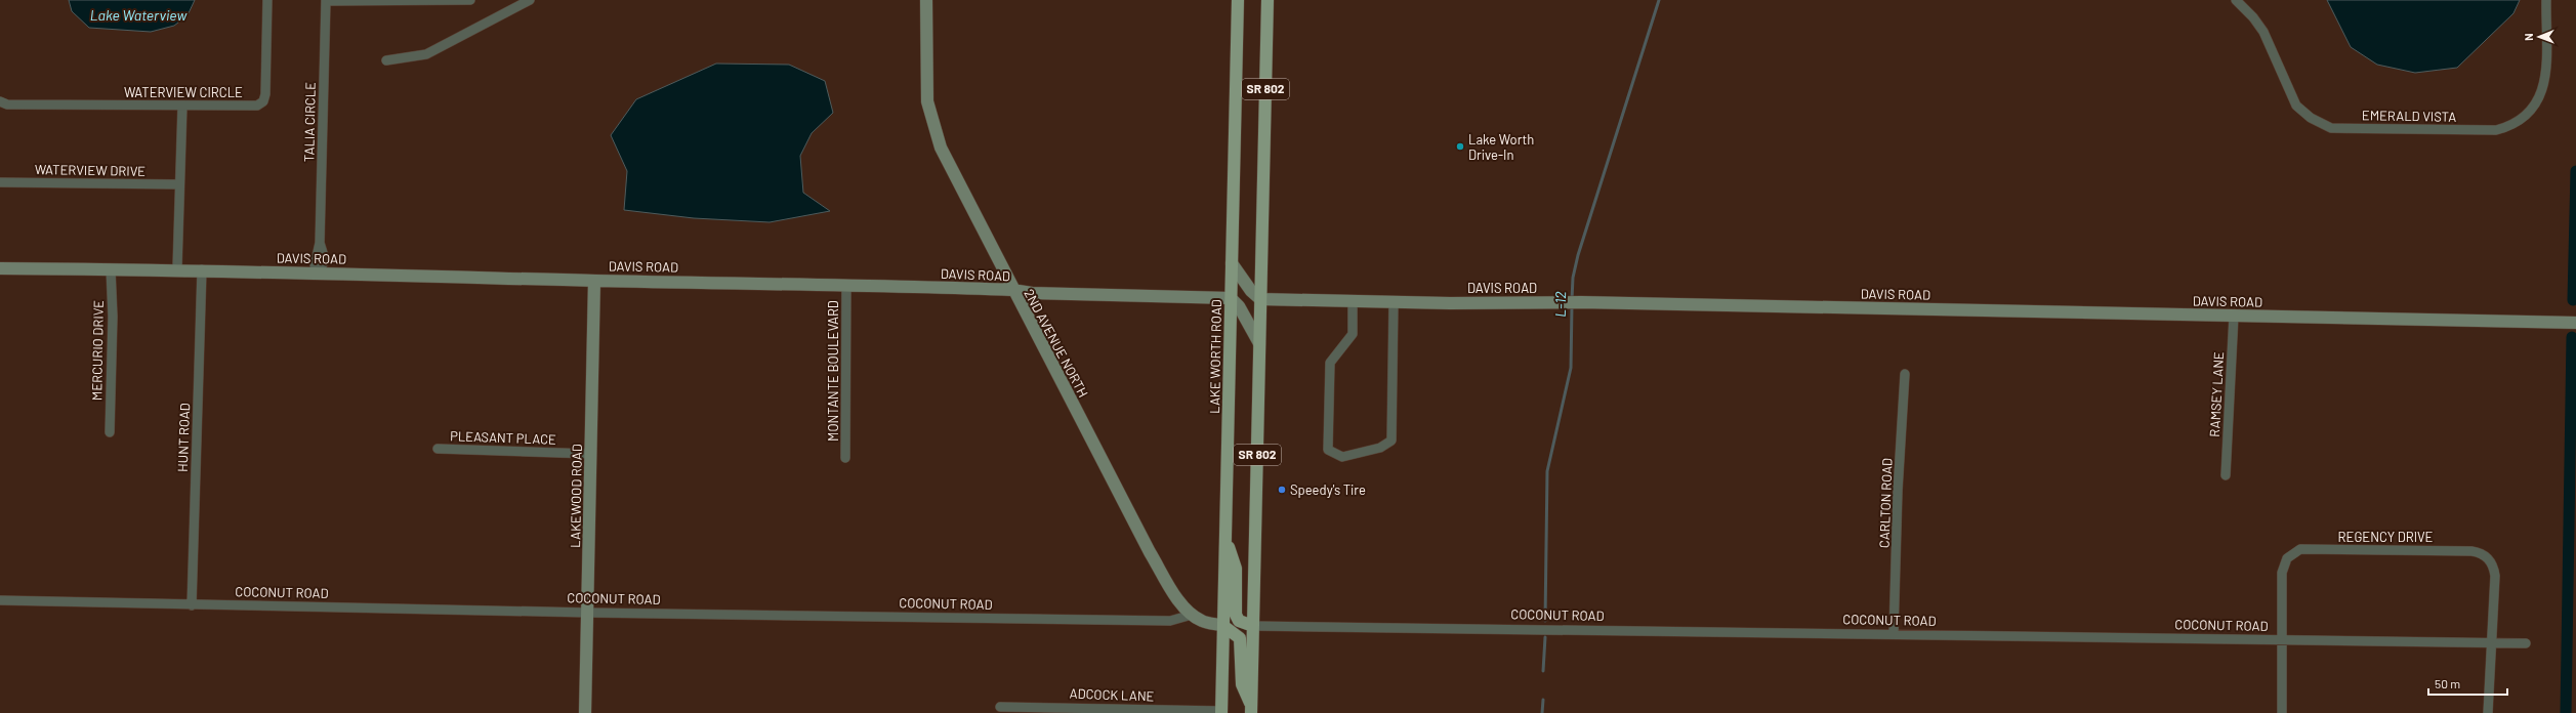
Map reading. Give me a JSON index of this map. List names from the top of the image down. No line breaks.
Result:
{"streets":{"main road":["SR 802","LAKE WORTH ROAD"],"street":["WATERVIEW CIRCLE","EMERALD VISTA","TALIA CIRCLE","WATERVIEW DRIVE","DAVIS ROAD","2ND AVENUE NORTH","MERCURIO DRIVE","MONTANTE BOULEVARD","RAMSEY LANE","HUNT ROAD","PLEASANT PLACE","LAKEWOOD ROAD","CARLTON ROAD","REGENCY DRIVE","COCONUT ROAD","ADCOCK LANE"]},"crossings":[["SR 802","DAVIS ROAD"],["SR 802","COCONUT ROAD"],["TALIA CIRCLE","DAVIS ROAD"],["DAVIS ROAD","2ND AVENUE NORTH"],["DAVIS ROAD","MERCURIO DRIVE"],["DAVIS ROAD","LAKE WORTH ROAD"],["DAVIS ROAD","MONTANTE BOULEVARD"],["DAVIS ROAD","RAMSEY LANE"],["DAVIS ROAD","HUNT ROAD"],["DAVIS ROAD","LAKEWOOD ROAD"],["2ND AVENUE NORTH","COCONUT ROAD"],["LAKE WORTH ROAD","ADCOCK LANE"],["HUNT ROAD","COCONUT ROAD"],["PLEASANT PLACE","LAKEWOOD ROAD"],["LAKEWOOD ROAD","COCONUT ROAD"],["CARLTON ROAD","COCONUT ROAD"],["REGENCY DRIVE","COCONUT ROAD"]],"water":["Lake Waterview","L-12"],"places":["Lake Worth Drive-In","Speedy's Tire"],"scale_bar":"50 m","north":"left"}
